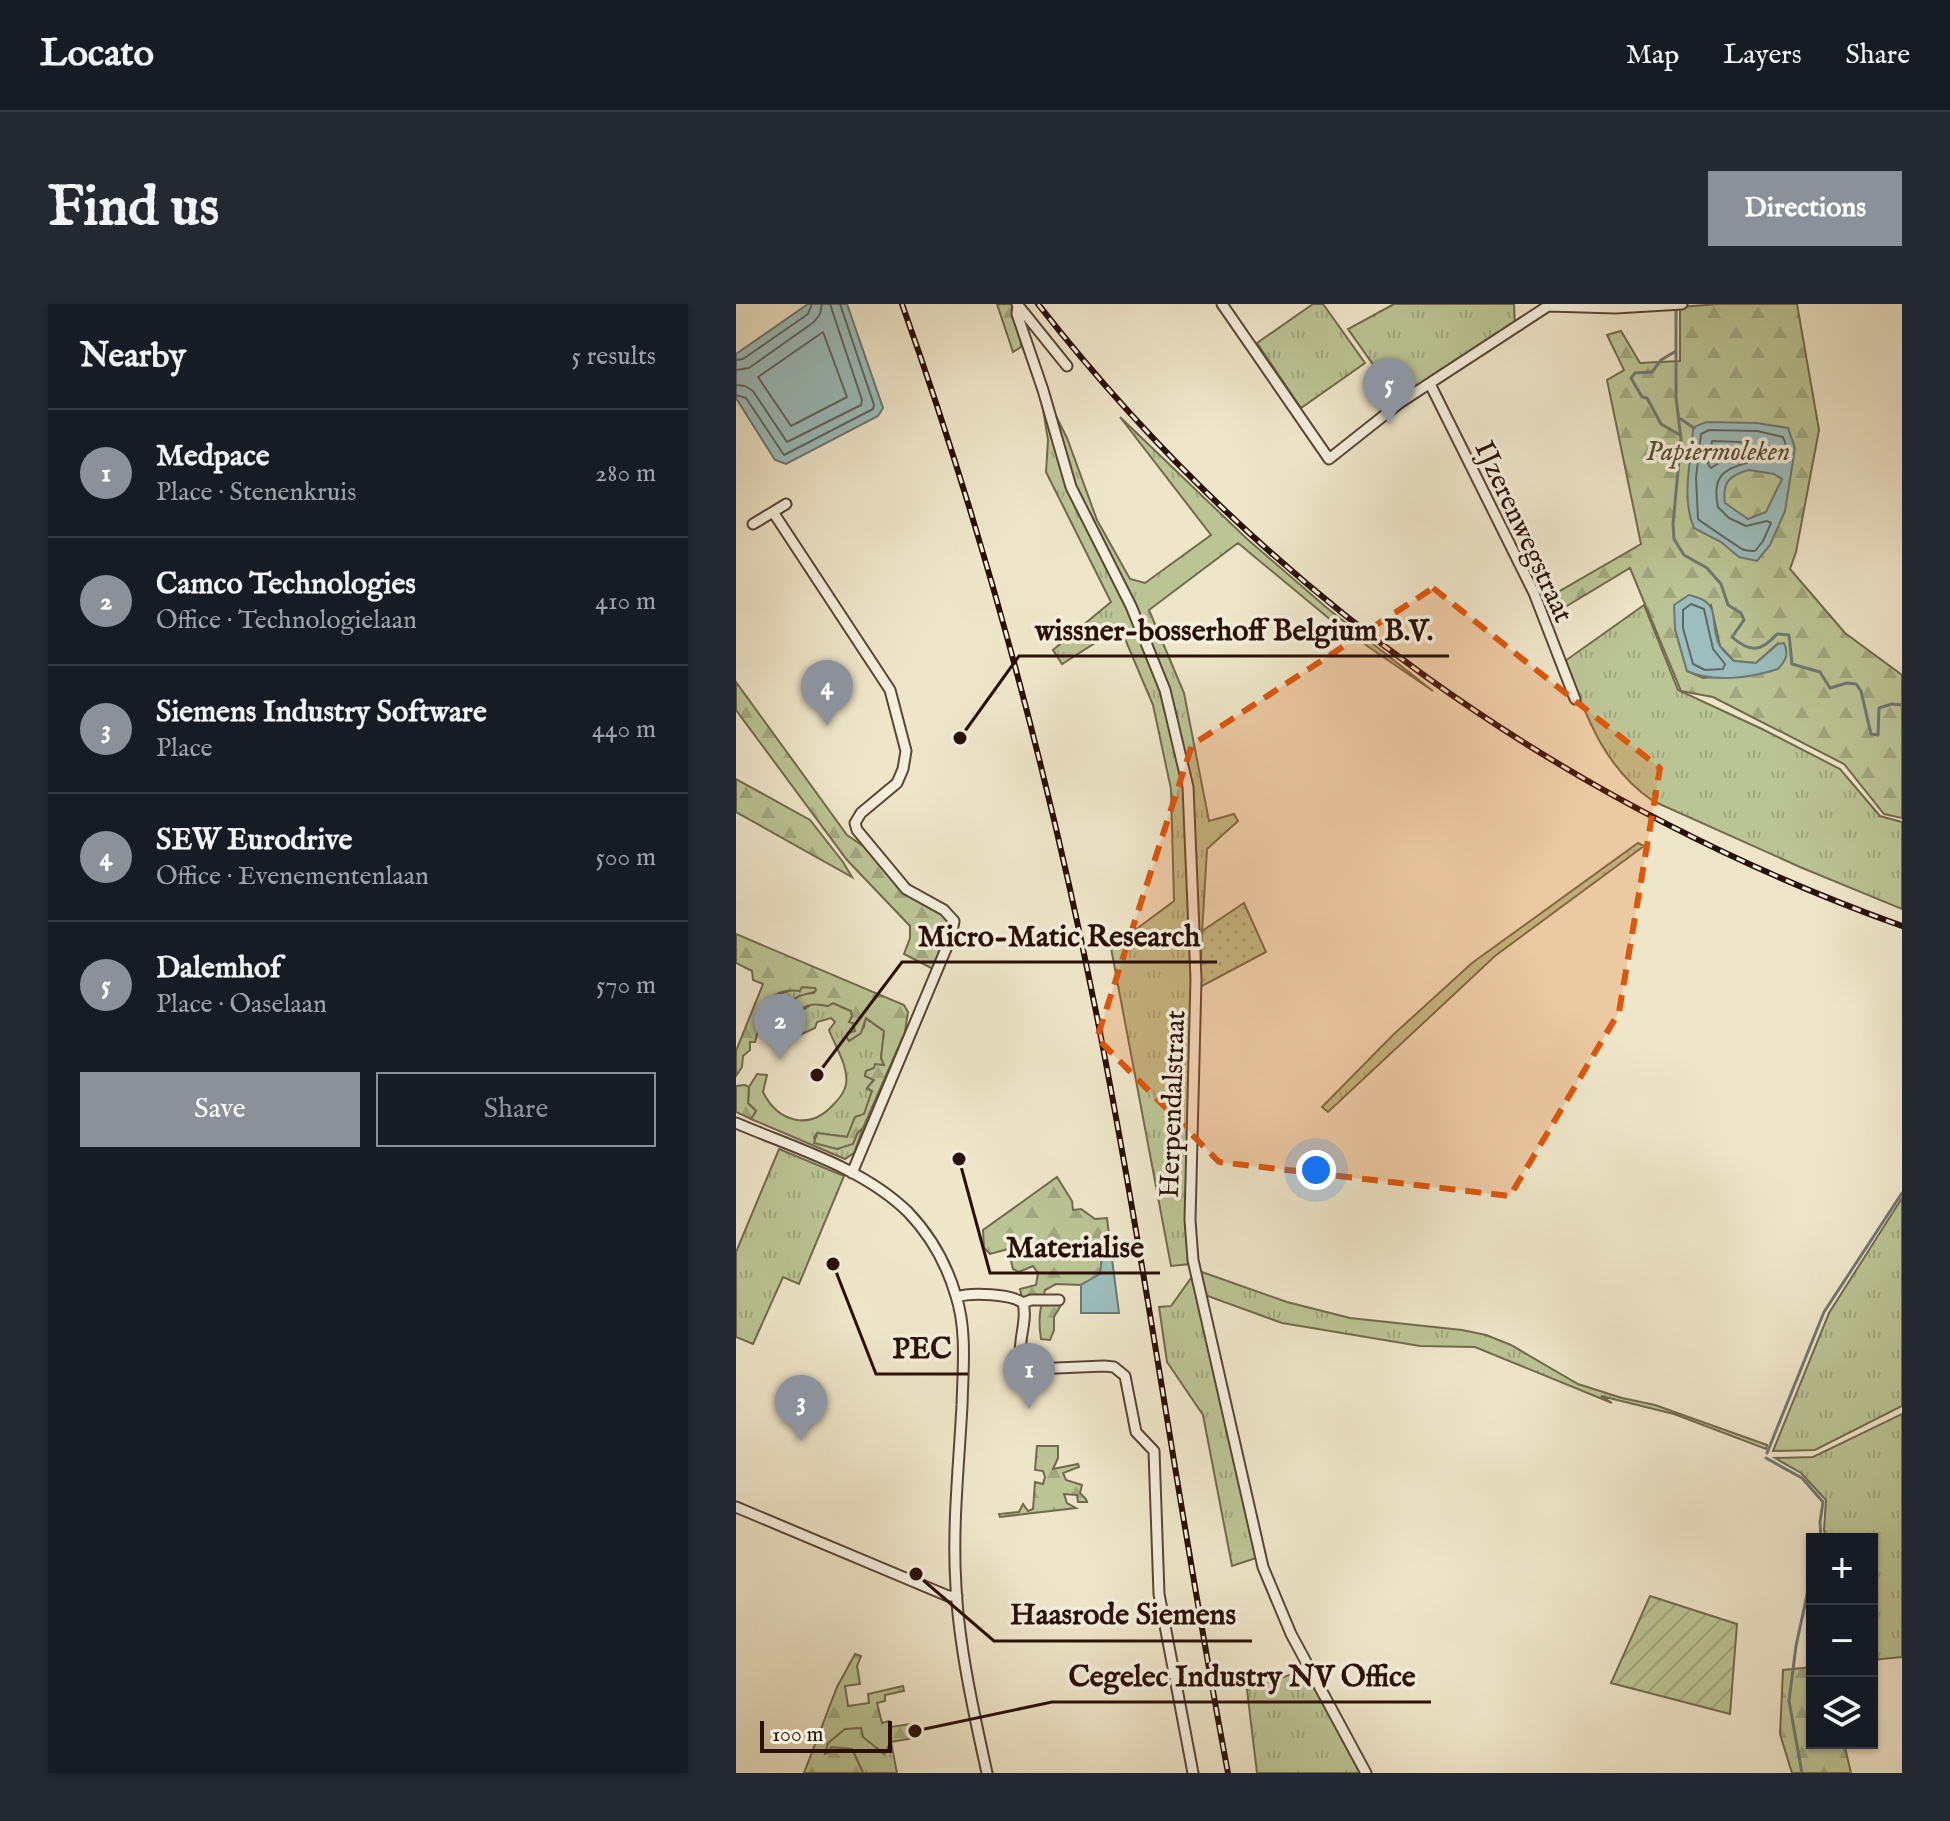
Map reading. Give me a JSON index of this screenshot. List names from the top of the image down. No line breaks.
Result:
{"streets":{"street":["IJzerenwegstraat","Herpendalstraat"]},"parks":["Papiermoleken"],"places":["wissner-bosserhoff Belgium B.V.","Micro-Matic Research","Materialise","PEC","Haasrode Siemens","Cegelec Industry NV Office"],"scale_bar":"100 m","page":{"header":"Locato","nav":["Map","Layers","Share"],"buttons":["Directions",["Save","Share"]],"title":"Find us","heading":["Nearby","5 results"],"pins":["5","4","2","1","3"],"list":[{"mark":"1","name":"Medpace","note":"Place · Stenenkruis","value":"280 m"},{"mark":"2","name":"Camco Technologies","note":"Office · Technologielaan","value":"410 m"},{"mark":"3","name":"Siemens Industry Software","note":"Place","value":"440 m"},{"mark":"4","name":"SEW Eurodrive","note":"Office · Evenementenlaan","value":"500 m"},{"mark":"5","name":"Dalemhof","note":"Place · Oaselaan","value":"570 m"}],"map_buttons":["+","−"],"scale":"100 m"}}
